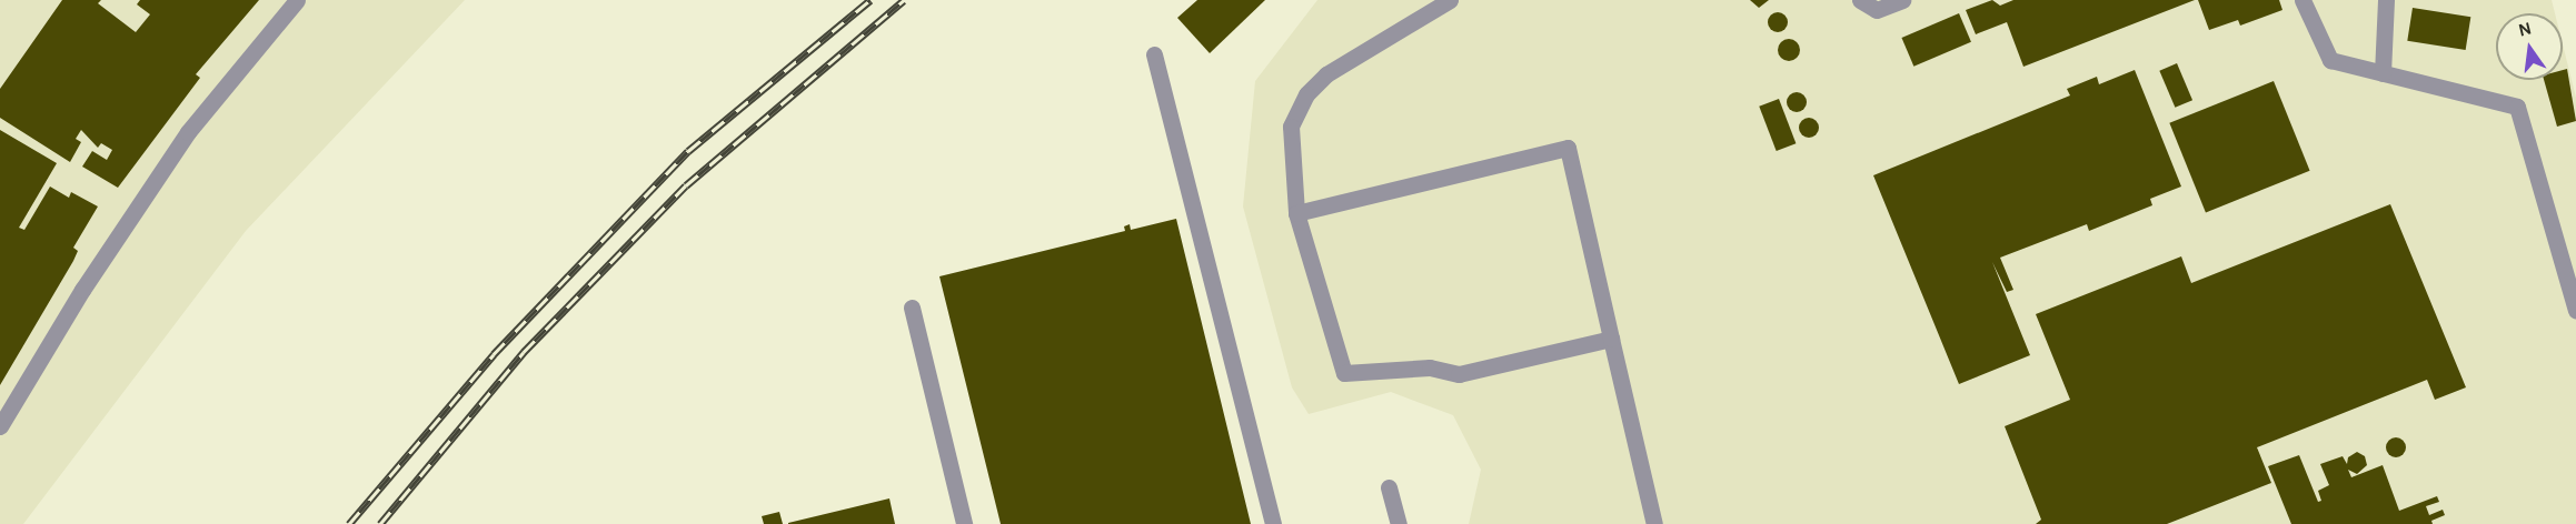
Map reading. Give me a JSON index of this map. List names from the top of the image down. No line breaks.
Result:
{"north":"top"}
